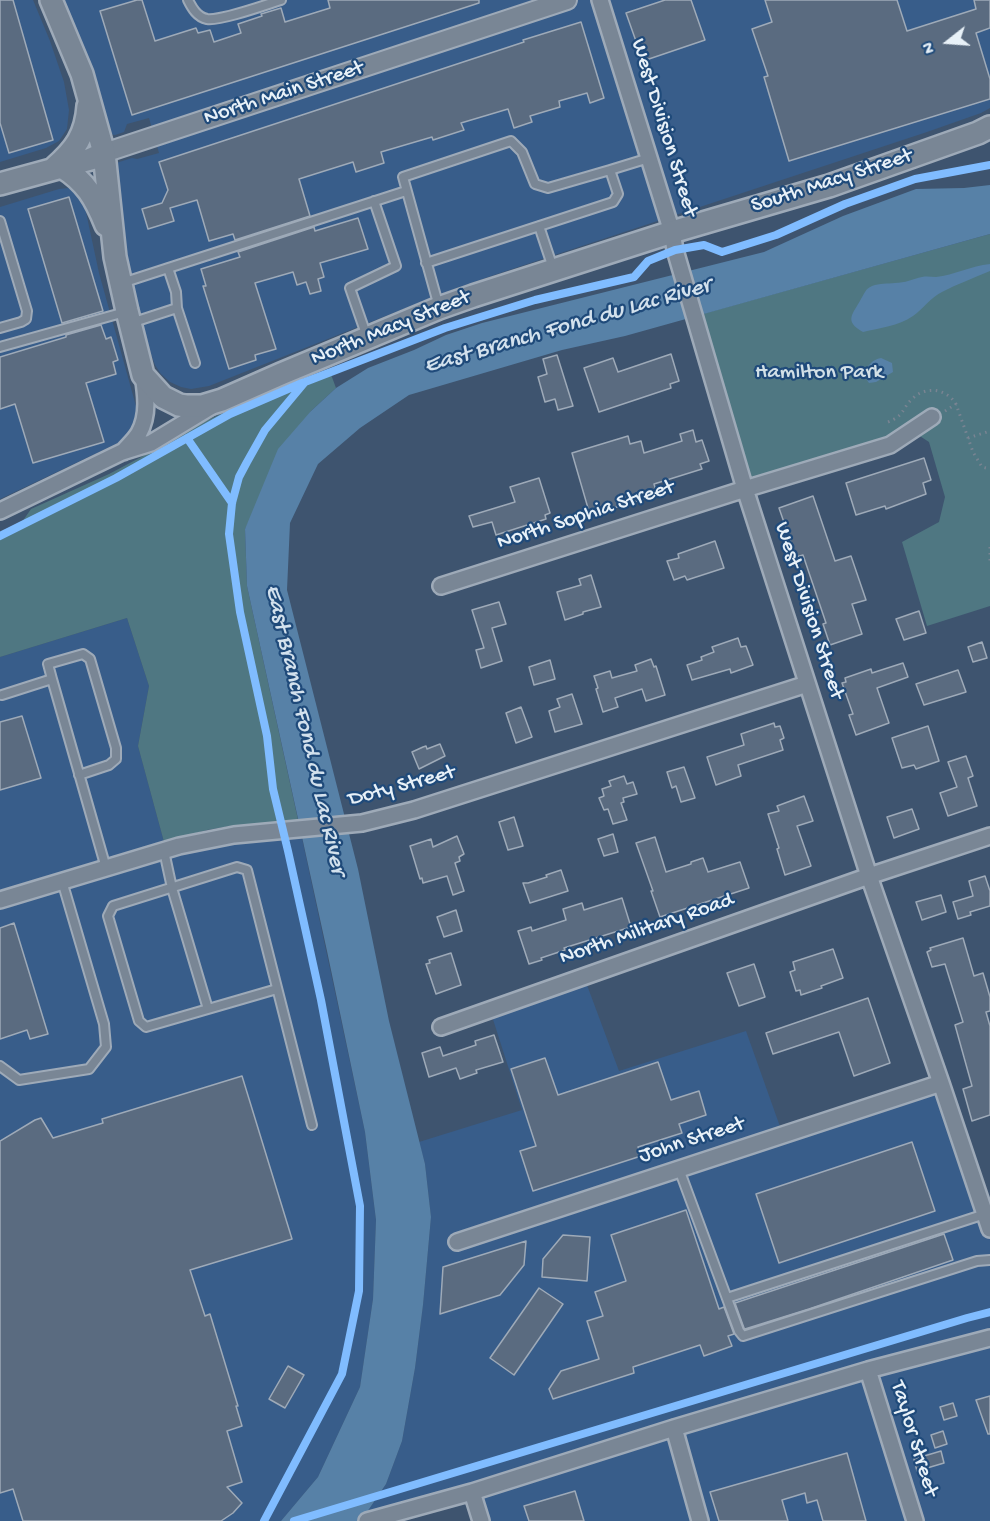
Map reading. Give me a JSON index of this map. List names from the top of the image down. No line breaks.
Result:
{"streets":{"main road":["North Main Street","South Macy Street","North Macy Street"],"street":["West Division Street","North Sophia Street","Doty Street","North Military Road","John Street","Taylor Street"]},"crossings":[["West Division Street","South Macy Street"],["West Division Street","North Macy Street"],["West Division Street","North Sophia Street"],["West Division Street","Doty Street"],["West Division Street","North Military Road"],["West Division Street","John Street"],["South Macy Street","North Macy Street"]],"water":["East Branch Fond du Lac River"],"parks":["Hamilton Park"],"north":"left"}
